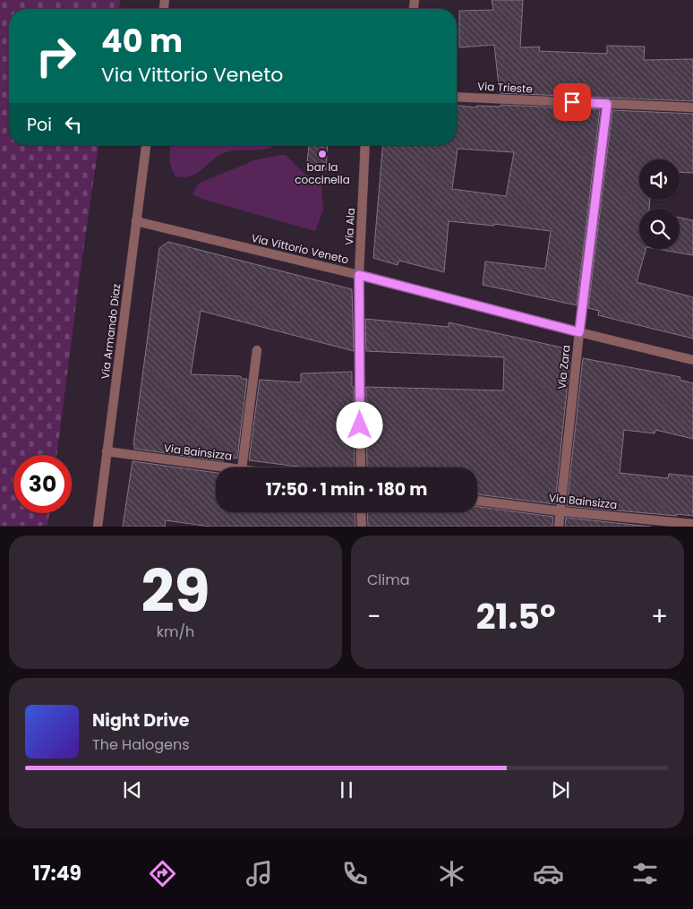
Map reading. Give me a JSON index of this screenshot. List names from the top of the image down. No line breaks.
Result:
{"streets":{"street":["Via Trieste","Via Ala","Via Vittorio Veneto","Via Armando Diaz","Via Zara","Via Bainsizza"]},"crossings":[["Via Trieste","Via Zara"],["Via Ala","Via Vittorio Veneto"],["Via Vittorio Veneto","Via Armando Diaz"],["Via Vittorio Veneto","Via Zara"],["Via Armando Diaz","Via Bainsizza"],["Via Zara","Via Bainsizza"]],"places":["bar la coccinella"],"page":{"turn":["40 m","Via Vittorio Veneto"],"then":"Poi","limit":"30","trip":"17:50 · 1 min · 180 m","tile":[["29","km/h"],"Clima"],"heat":["−","21.5°","+"],"song":["Night Drive","The Halogens"],"tabs":"17:49"}}
